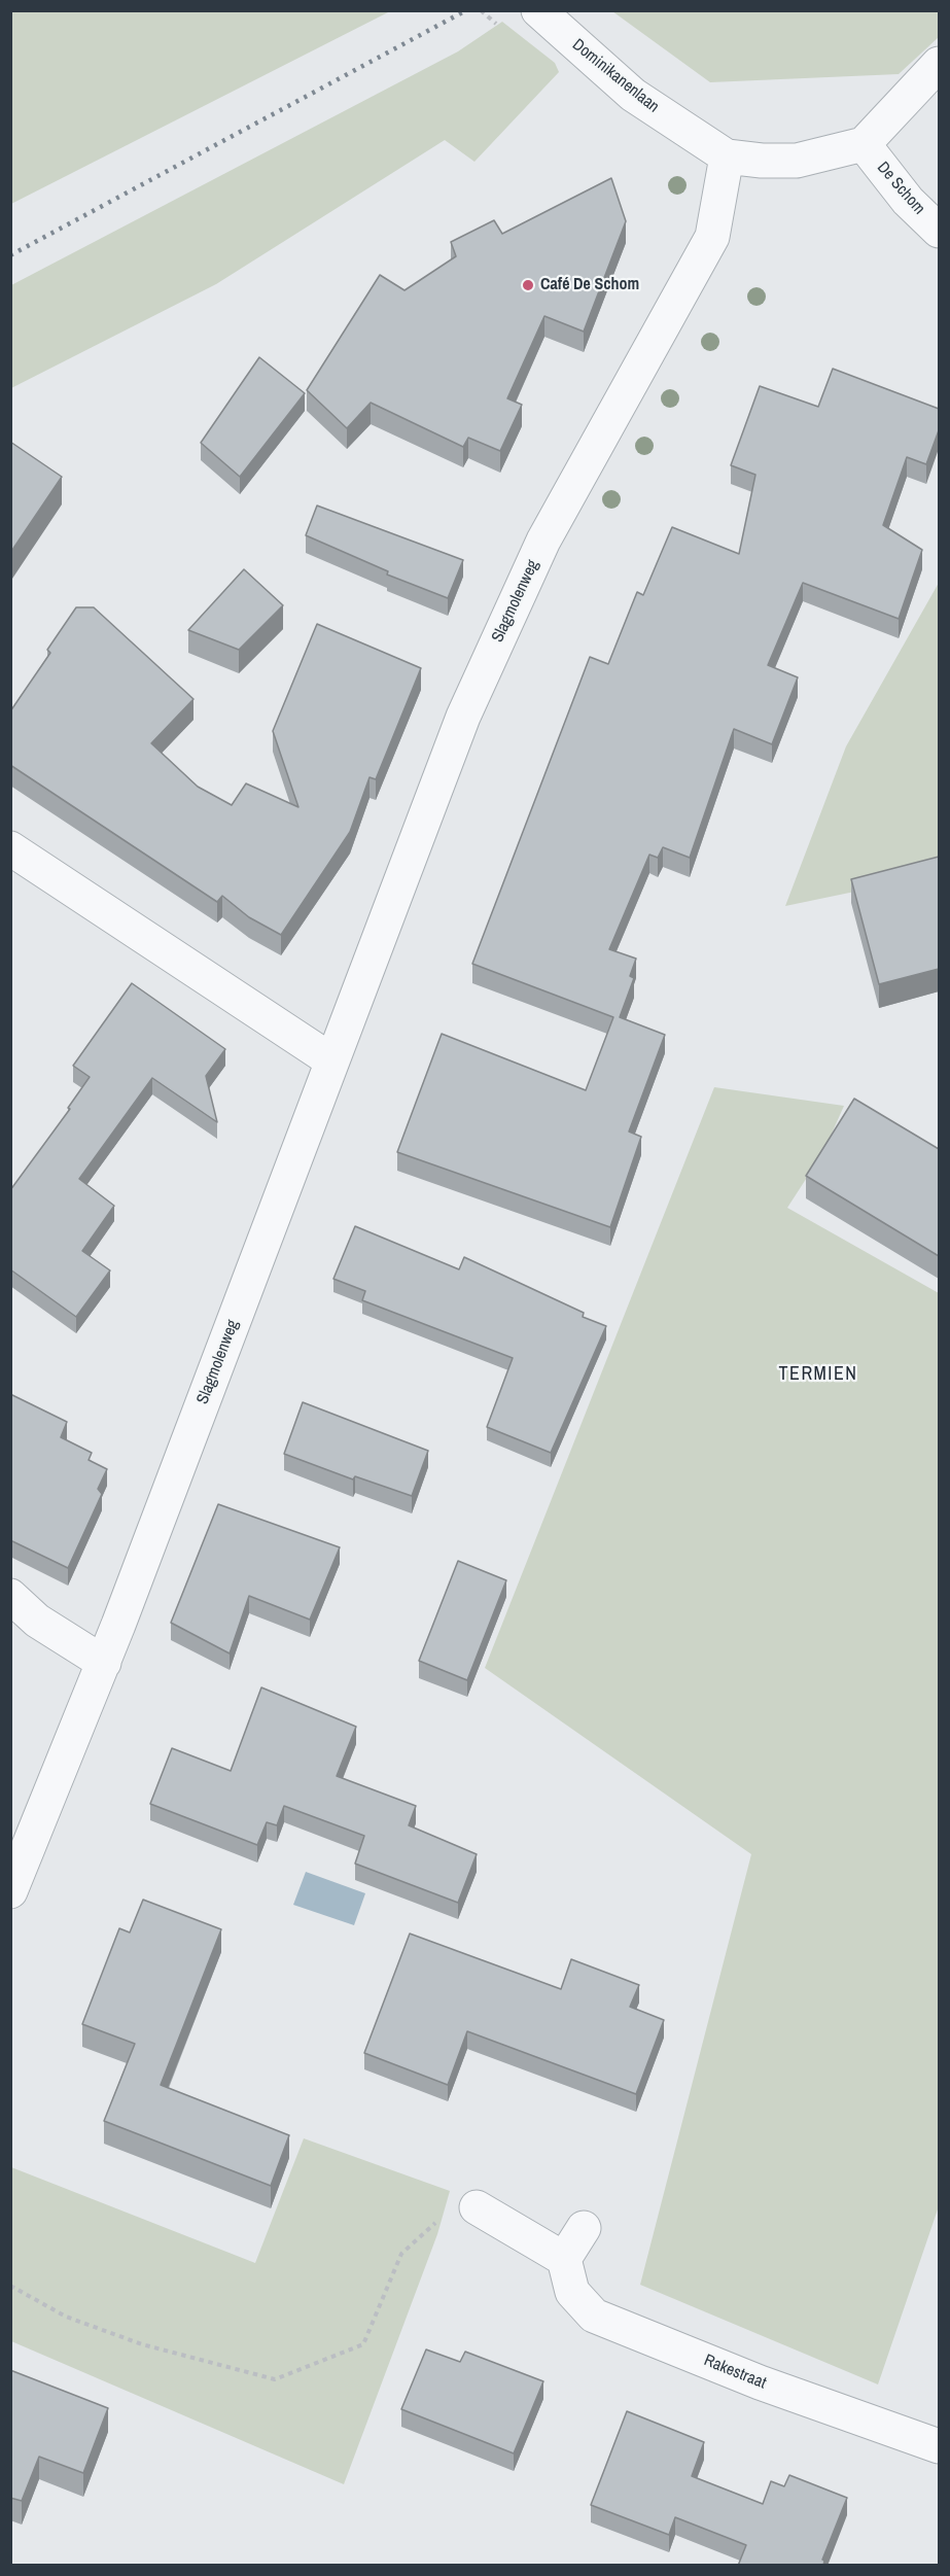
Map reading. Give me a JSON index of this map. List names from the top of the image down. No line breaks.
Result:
{"streets":{"street":["Dominikanenlaan","De Schom","Slagmolenweg","Rakestraat"]},"crossings":[["Dominikanenlaan","Slagmolenweg"]],"districts":["TERMIEN"],"places":["Café De Schom"]}
